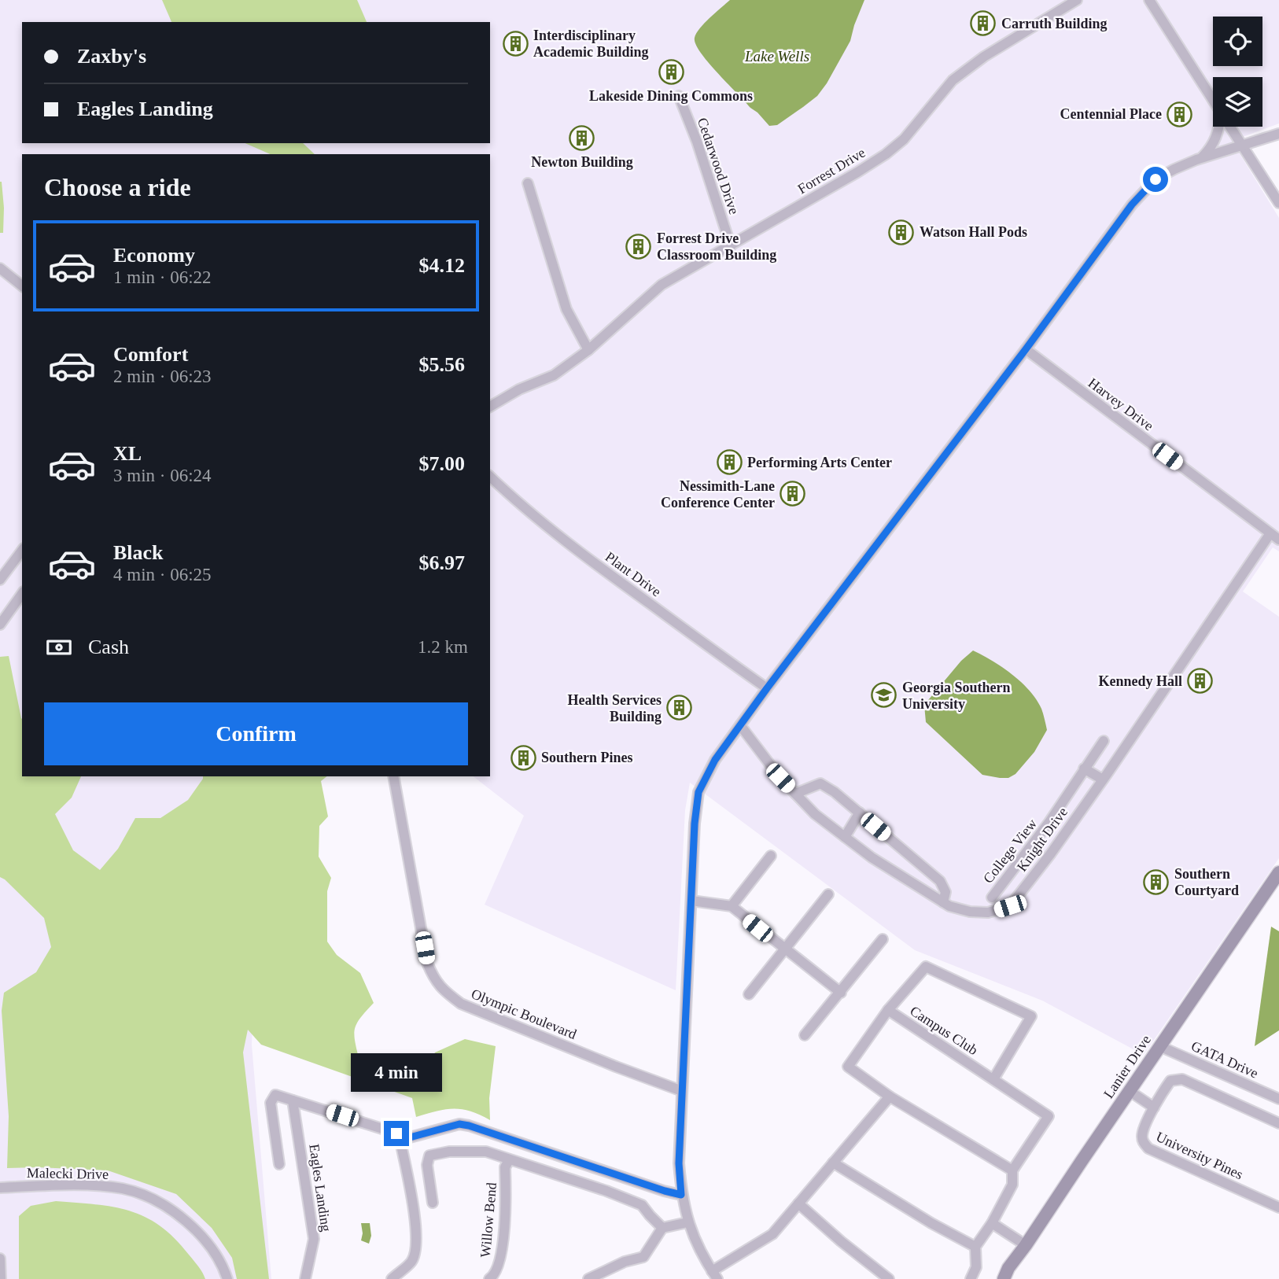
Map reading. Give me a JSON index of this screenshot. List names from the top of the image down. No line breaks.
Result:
{"streets":{"street":["Cedarwood Drive","Forrest Drive","Harvey Drive","Plant Drive","Knight Drive","College View","Olympic Boulevard","Campus Club","GATA Drive","Lanier Drive","University Pines","Malecki Drive","Eagles Landing","Willow Bend"]},"crossings":[["Cedarwood Drive","Forrest Drive"],["Harvey Drive","Knight Drive"],["Knight Drive","College View"],["GATA Drive","Lanier Drive"]],"water":["Lake Wells"],"places":{"building":["Carruth Building","Interdisciplinary Academic Building","Lakeside Dining Commons","Centennial Place","Newton Building","Watson Hall Pods","Forrest Drive Classroom Building","Performing Arts Center","Nessimith-Lane Conference Center","Kennedy Hall","Health Services Building","Southern Pines","Southern Courtyard"],"school or university":["Georgia Southern University"]},"page":{"banner":["Zaxby's","Eagles Landing"],"heading":"Choose a ride","list":[{"name":"Economy","note":"1 min · 06:22","value":"$4.12"},{"name":"Comfort","note":"2 min · 06:23","value":"$5.56"},{"name":"XL","note":"3 min · 06:24","value":"$7.00"},{"name":"Black","note":"4 min · 06:25","value":"$6.97"}],"pay":["Cash","1.2 km"],"buttons":"Confirm","bubble":"4 min"}}
